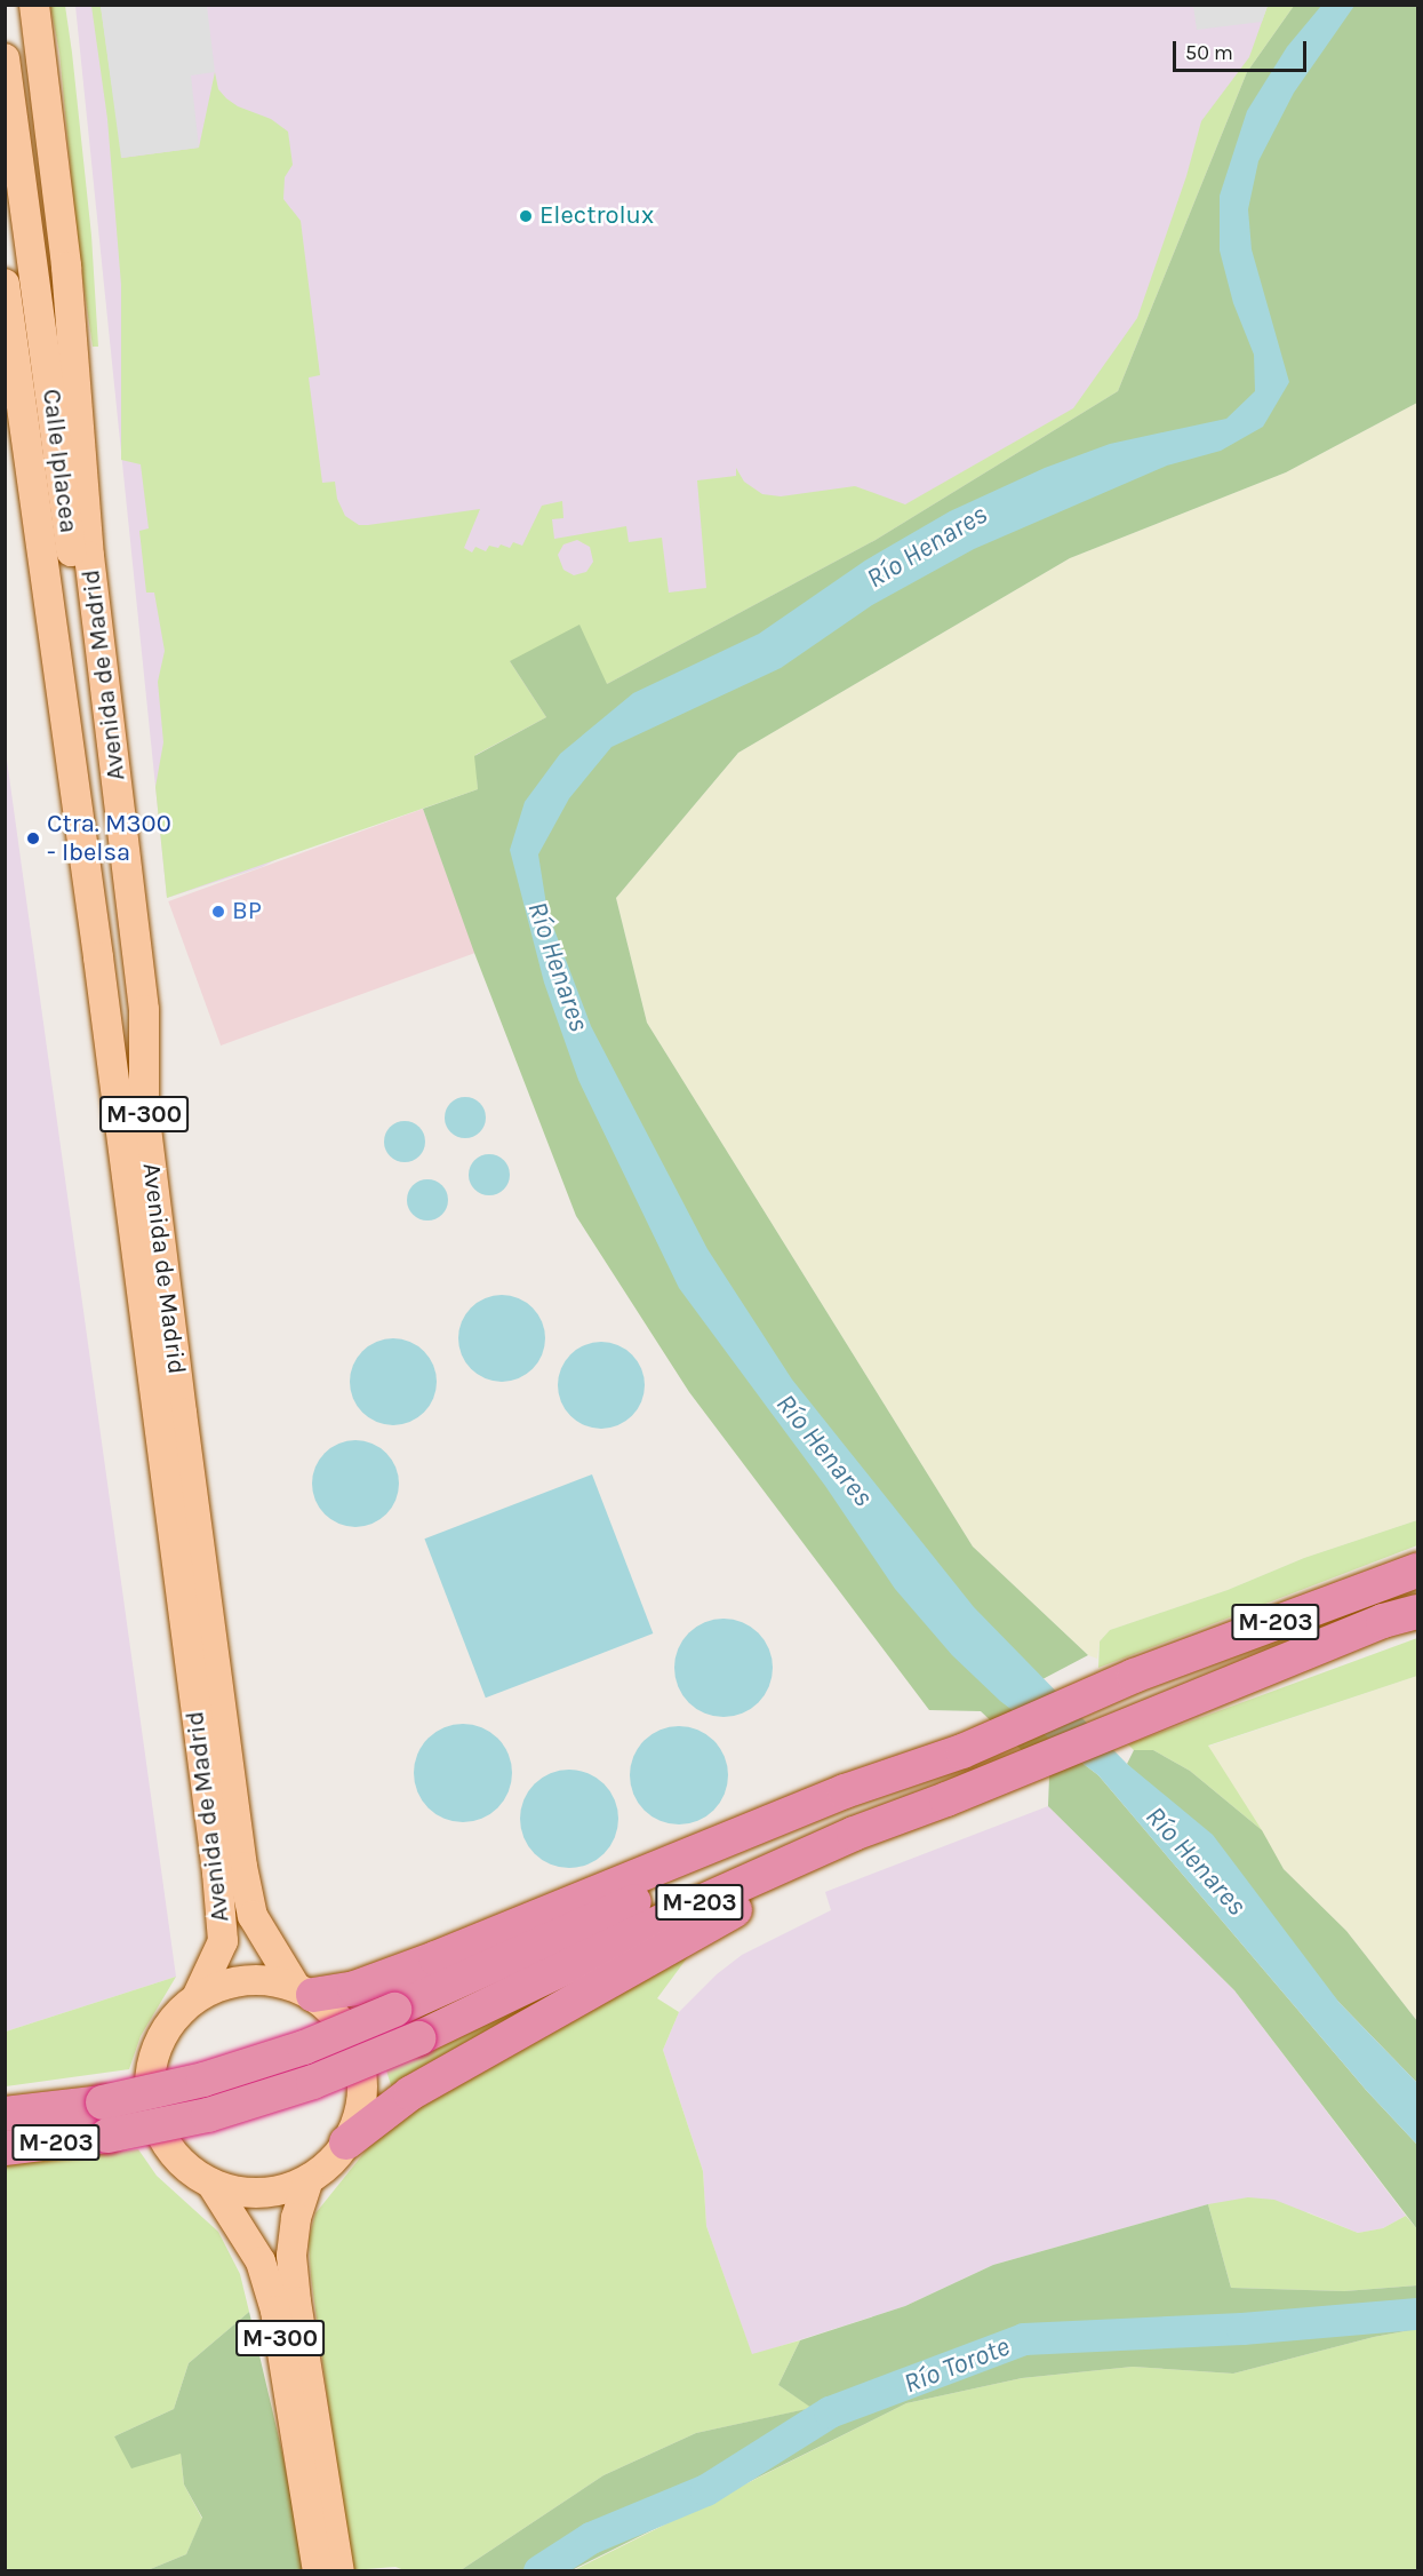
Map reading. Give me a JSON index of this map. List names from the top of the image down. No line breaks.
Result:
{"streets":{"highway":["M-203"],"main road":["Calle Iplacea","Avenida de Madrid","M-300"]},"crossings":[["Calle Iplacea","Avenida de Madrid"],["Avenida de Madrid","M-300"],["Avenida de Madrid","M-203"],["M-300","M-203"]],"water":["Río Henares","Río Torote"],"places":["Electrolux","Ctra. M300 - Ibelsa","BP"],"scale_bar":"50 m"}
